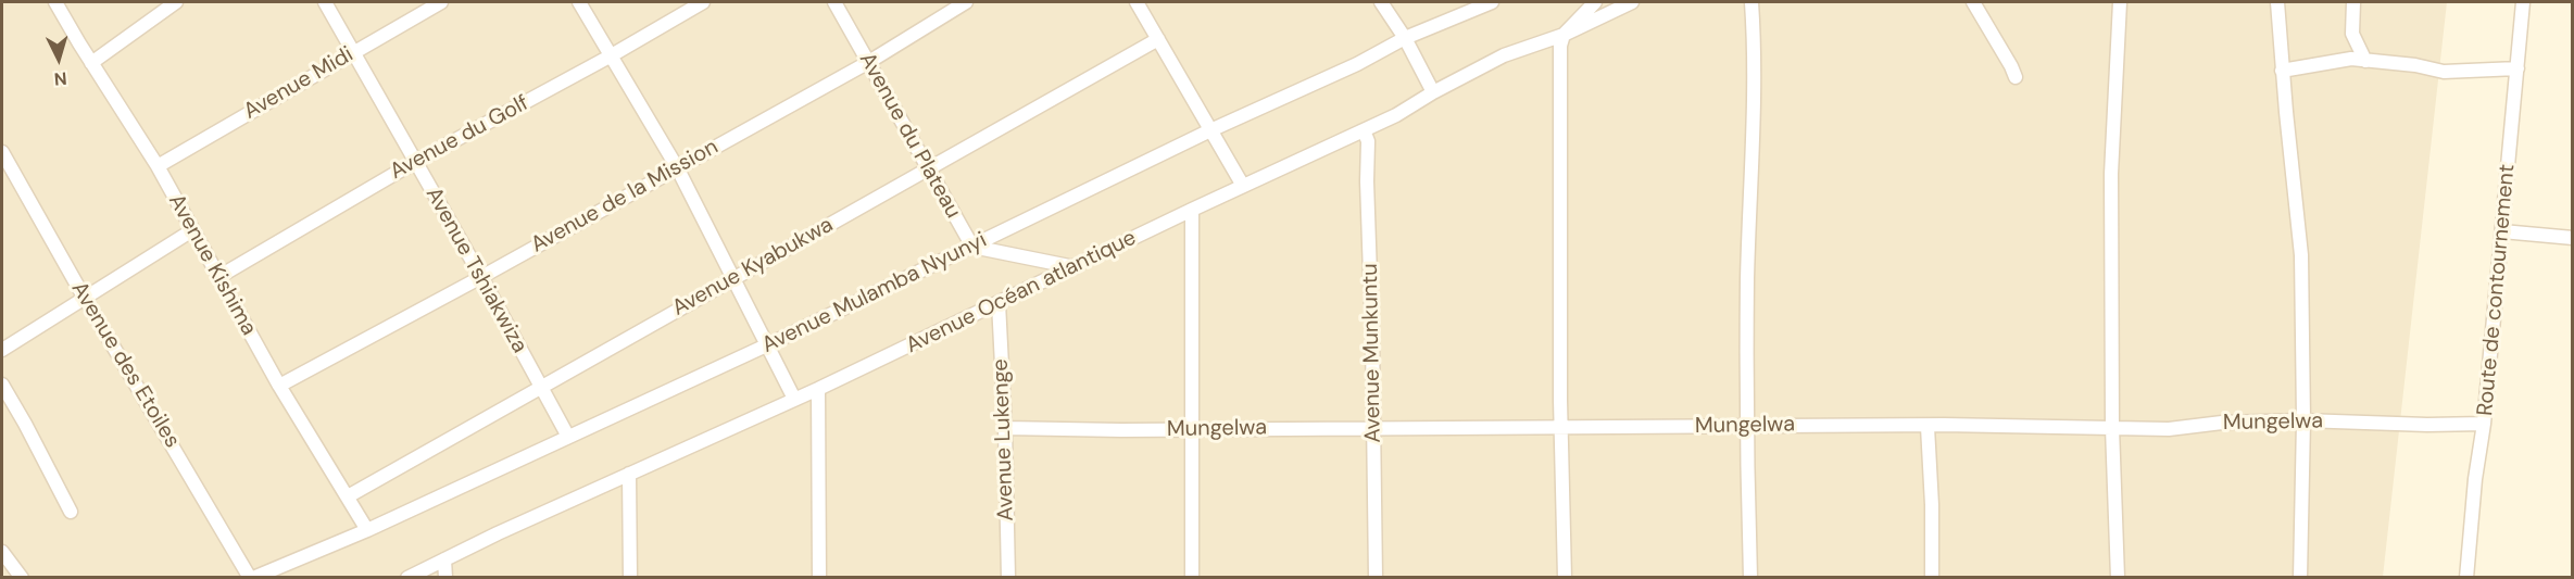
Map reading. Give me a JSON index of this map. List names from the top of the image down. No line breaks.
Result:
{"streets":{"street":["Avenue Midi","Avenue du Plateau","Avenue du Golf","Avenue de la Mission","Avenue Kishima","Avenue Kyabukwa","Avenue Tshiakwiza","Route de contournement","Avenue Océan atlantique","Avenue Mulamba Nyunyi","Avenue Munkuntu","Avenue des Etoiles","Mungelwa","Avenue Lukenge"]},"crossings":[["Avenue Midi","Avenue Kishima"],["Avenue Midi","Avenue Tshiakwiza"],["Avenue du Plateau","Avenue de la Mission"],["Avenue du Plateau","Avenue Kyabukwa"],["Avenue du Plateau","Avenue Mulamba Nyunyi"],["Avenue du Golf","Avenue Kishima"],["Avenue du Golf","Avenue Tshiakwiza"],["Avenue de la Mission","Avenue Kishima"],["Avenue de la Mission","Avenue Tshiakwiza"],["Avenue Kishima","Avenue Kyabukwa"],["Avenue Kishima","Avenue Mulamba Nyunyi"],["Avenue Kyabukwa","Avenue Tshiakwiza"],["Avenue Tshiakwiza","Avenue Mulamba Nyunyi"],["Route de contournement","Mungelwa"],["Avenue Océan atlantique","Avenue Munkuntu"],["Avenue Océan atlantique","Avenue Lukenge"],["Avenue Mulamba Nyunyi","Avenue des Etoiles"],["Avenue Munkuntu","Mungelwa"],["Mungelwa","Avenue Lukenge"]],"north":"bottom"}
